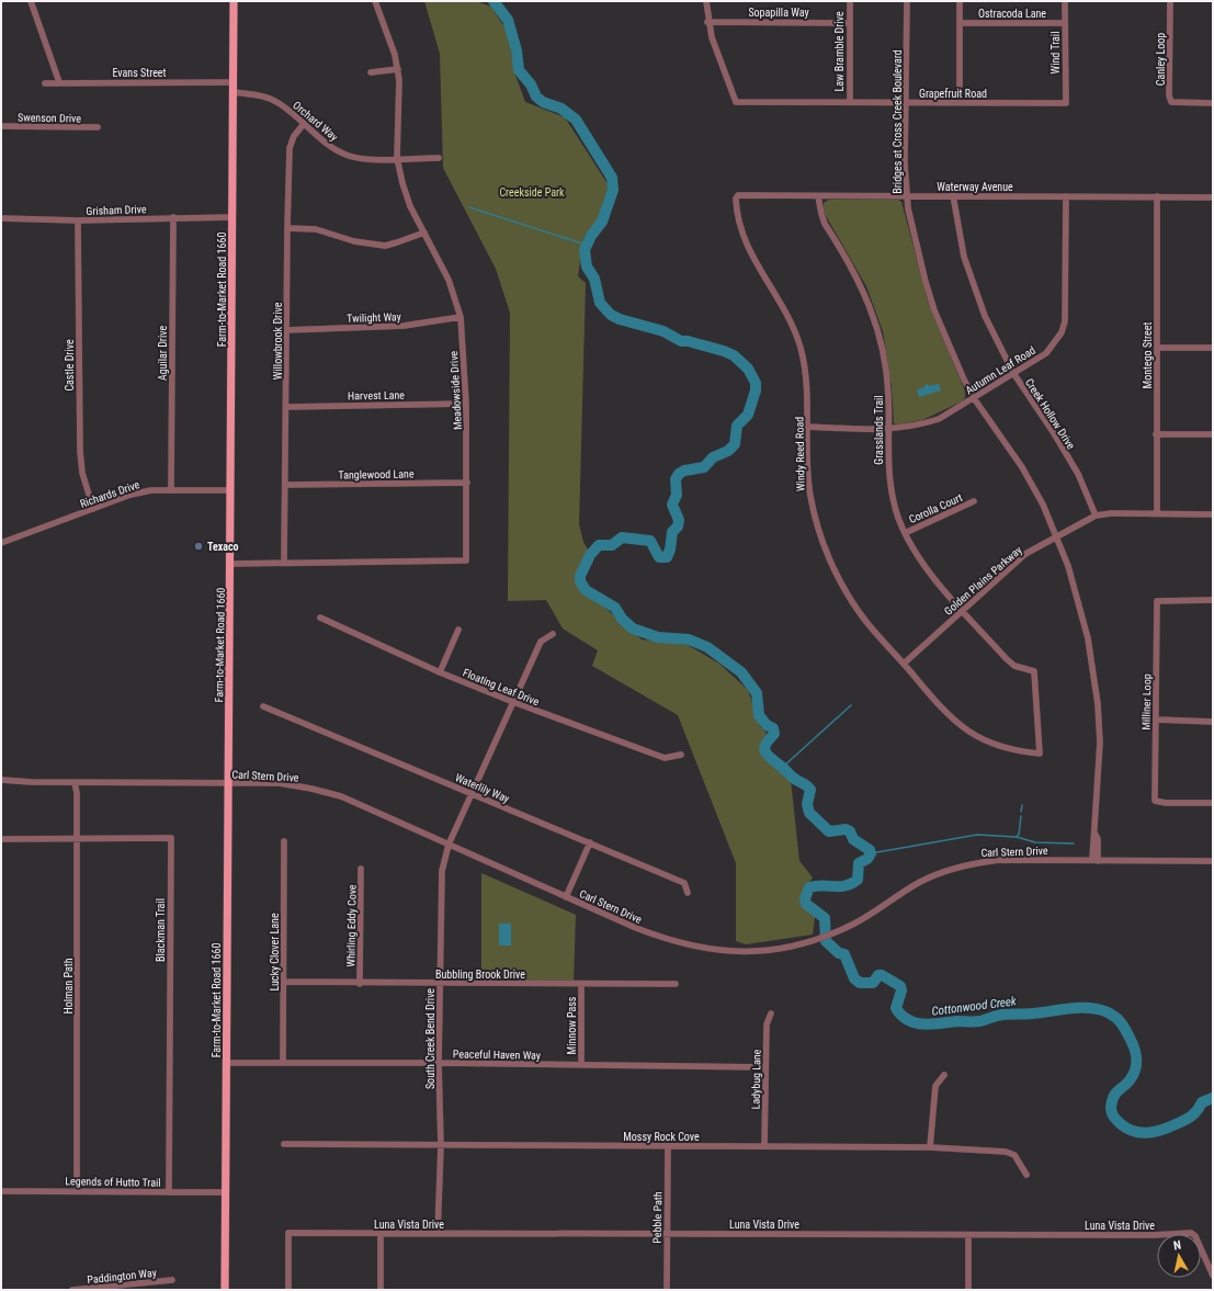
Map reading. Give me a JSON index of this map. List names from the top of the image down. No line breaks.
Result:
{"streets":{"main road":["Farm-to-Market Road 1660"],"street":["Sopapilla Way","Ostracoda Lane","Law Bramble Drive","Wind Trail","Canley Loop","Evans Street","Grapefruit Road","Swenson Drive","Orchard Way","Bridges at Cross Creek Boulevard","Waterway Avenue","Grisham Drive","Twilight Way","Willowbrook Drive","Aguilar Drive","Montego Street","Castle Drive","Autumn Leaf Road","Meadowside Drive","Harvest Lane","Creek Hollow Drive","Grasslands Trail","Windy Reed Road","Tanglewood Lane","Richards Drive","Corolla Court","Golden Plains Parkway","Floating Leaf Drive","Milliner Loop","Carl Stern Drive","Waterlily Way","Whirling Eddy Cove","Blackman Trail","Lucky Clover Lane","Bubbling Brook Drive","Holman Path","Minnow Pass","South Creek Bend Drive","Peaceful Haven Way","Ladybug Lane","Mossy Rock Cove","Legends of Hutto Trail","Pebble Path","Luna Vista Drive","Paddington Way"]},"crossings":[["Sopapilla Way","Law Bramble Drive"],["Sopapilla Way","Grapefruit Road"],["Ostracoda Lane","Wind Trail"],["Law Bramble Drive","Grapefruit Road"],["Wind Trail","Grapefruit Road"],["Evans Street","Farm-to-Market Road 1660"],["Grapefruit Road","Bridges at Cross Creek Boulevard"],["Orchard Way","Farm-to-Market Road 1660"],["Orchard Way","Willowbrook Drive"],["Orchard Way","Meadowside Drive"],["Bridges at Cross Creek Boulevard","Waterway Avenue"],["Bridges at Cross Creek Boulevard","Autumn Leaf Road"],["Bridges at Cross Creek Boulevard","Golden Plains Parkway"],["Bridges at Cross Creek Boulevard","Carl Stern Drive"],["Waterway Avenue","Montego Street"],["Waterway Avenue","Autumn Leaf Road"],["Waterway Avenue","Creek Hollow Drive"],["Waterway Avenue","Grasslands Trail"],["Waterway Avenue","Windy Reed Road"],["Grisham Drive","Farm-to-Market Road 1660"],["Grisham Drive","Aguilar Drive"],["Grisham Drive","Castle Drive"],["Farm-to-Market Road 1660","Meadowside Drive"],["Farm-to-Market Road 1660","Richards Drive"],["Farm-to-Market Road 1660","Carl Stern Drive"],["Farm-to-Market Road 1660","Peaceful Haven Way"],["Farm-to-Market Road 1660","Legends of Hutto Trail"],["Twilight Way","Willowbrook Drive"],["Twilight Way","Meadowside Drive"],["Willowbrook Drive","Meadowside Drive"],["Willowbrook Drive","Harvest Lane"],["Willowbrook Drive","Tanglewood Lane"],["Aguilar Drive","Richards Drive"],["Montego Street","Golden Plains Parkway"],["Castle Drive","Richards Drive"],["Autumn Leaf Road","Creek Hollow Drive"],["Autumn Leaf Road","Grasslands Trail"],["Autumn Leaf Road","Windy Reed Road"],["Meadowside Drive","Harvest Lane"],["Meadowside Drive","Tanglewood Lane"],["Creek Hollow Drive","Golden Plains Parkway"],["Grasslands Trail","Windy Reed Road"],["Grasslands Trail","Corolla Court"],["Grasslands Trail","Golden Plains Parkway"],["Windy Reed Road","Golden Plains Parkway"],["Floating Leaf Drive","South Creek Bend Drive"],["Carl Stern Drive","Holman Path"],["Carl Stern Drive","South Creek Bend Drive"],["Waterlily Way","South Creek Bend Drive"],["Whirling Eddy Cove","Bubbling Brook Drive"],["Blackman Trail","Holman Path"],["Blackman Trail","Legends of Hutto Trail"],["Lucky Clover Lane","Bubbling Brook Drive"],["Lucky Clover Lane","Peaceful Haven Way"],["Bubbling Brook Drive","Minnow Pass"],["Bubbling Brook Drive","South Creek Bend Drive"],["Holman Path","Legends of Hutto Trail"],["Minnow Pass","Peaceful Haven Way"],["South Creek Bend Drive","Peaceful Haven Way"],["South Creek Bend Drive","Mossy Rock Cove"],["South Creek Bend Drive","Luna Vista Drive"],["Peaceful Haven Way","Ladybug Lane"],["Ladybug Lane","Mossy Rock Cove"],["Mossy Rock Cove","Pebble Path"],["Pebble Path","Luna Vista Drive"]],"water":["Cottonwood Creek"],"parks":["Creekside Park"],"places":["Texaco"],"north":"top"}
